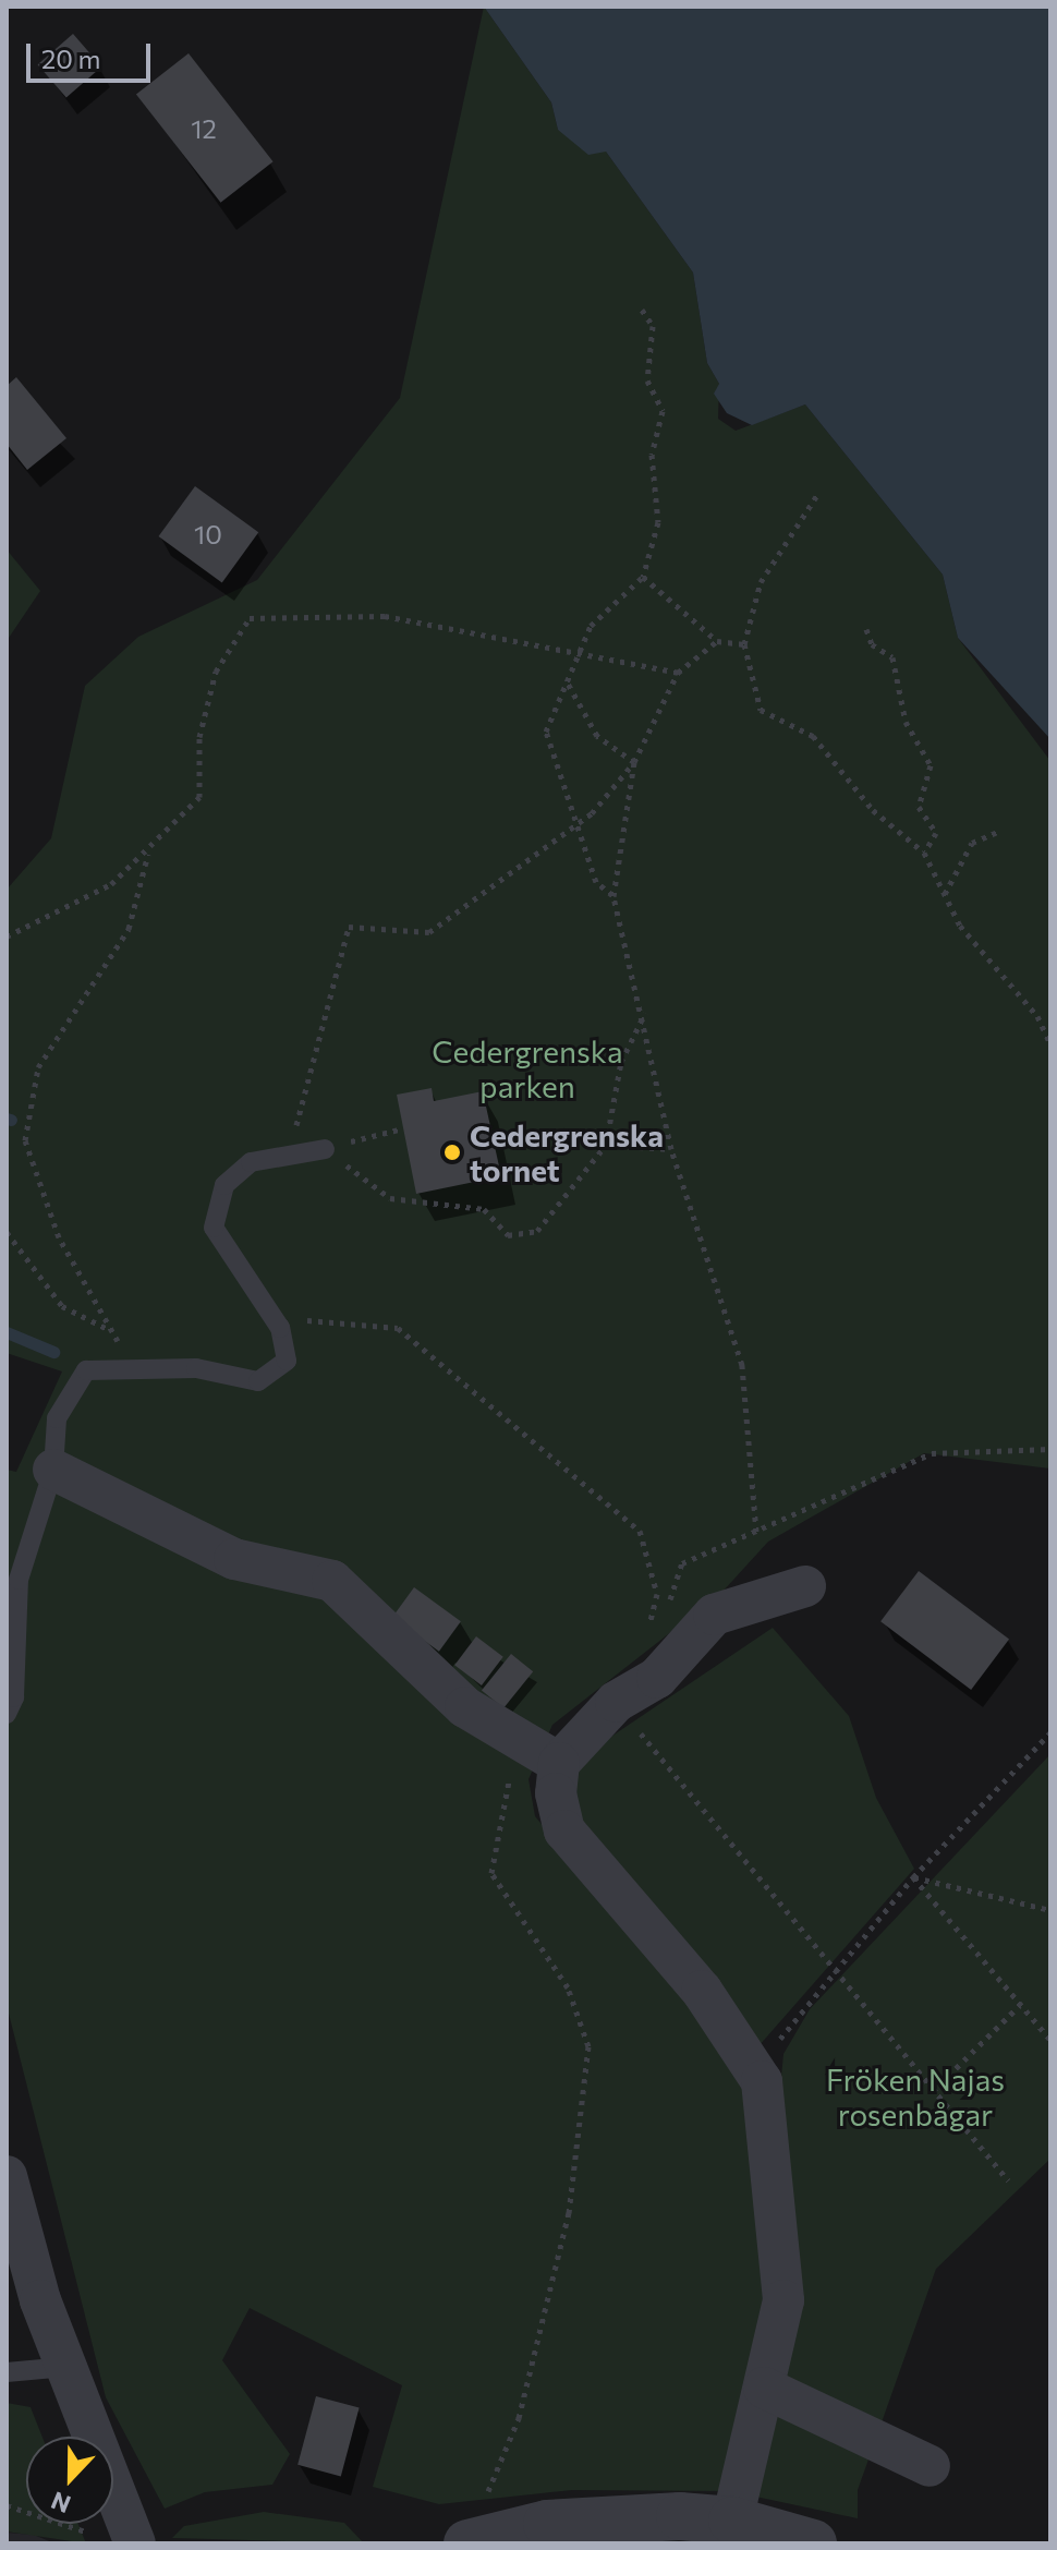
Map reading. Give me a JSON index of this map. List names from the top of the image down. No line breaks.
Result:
{"parks":["Cedergrenska parken","Fröken Najas rosenbågar"],"places":["Cedergrenska tornet"],"house_numbers":["12","10"],"scale_bar":"20 m","north":"bottom"}
